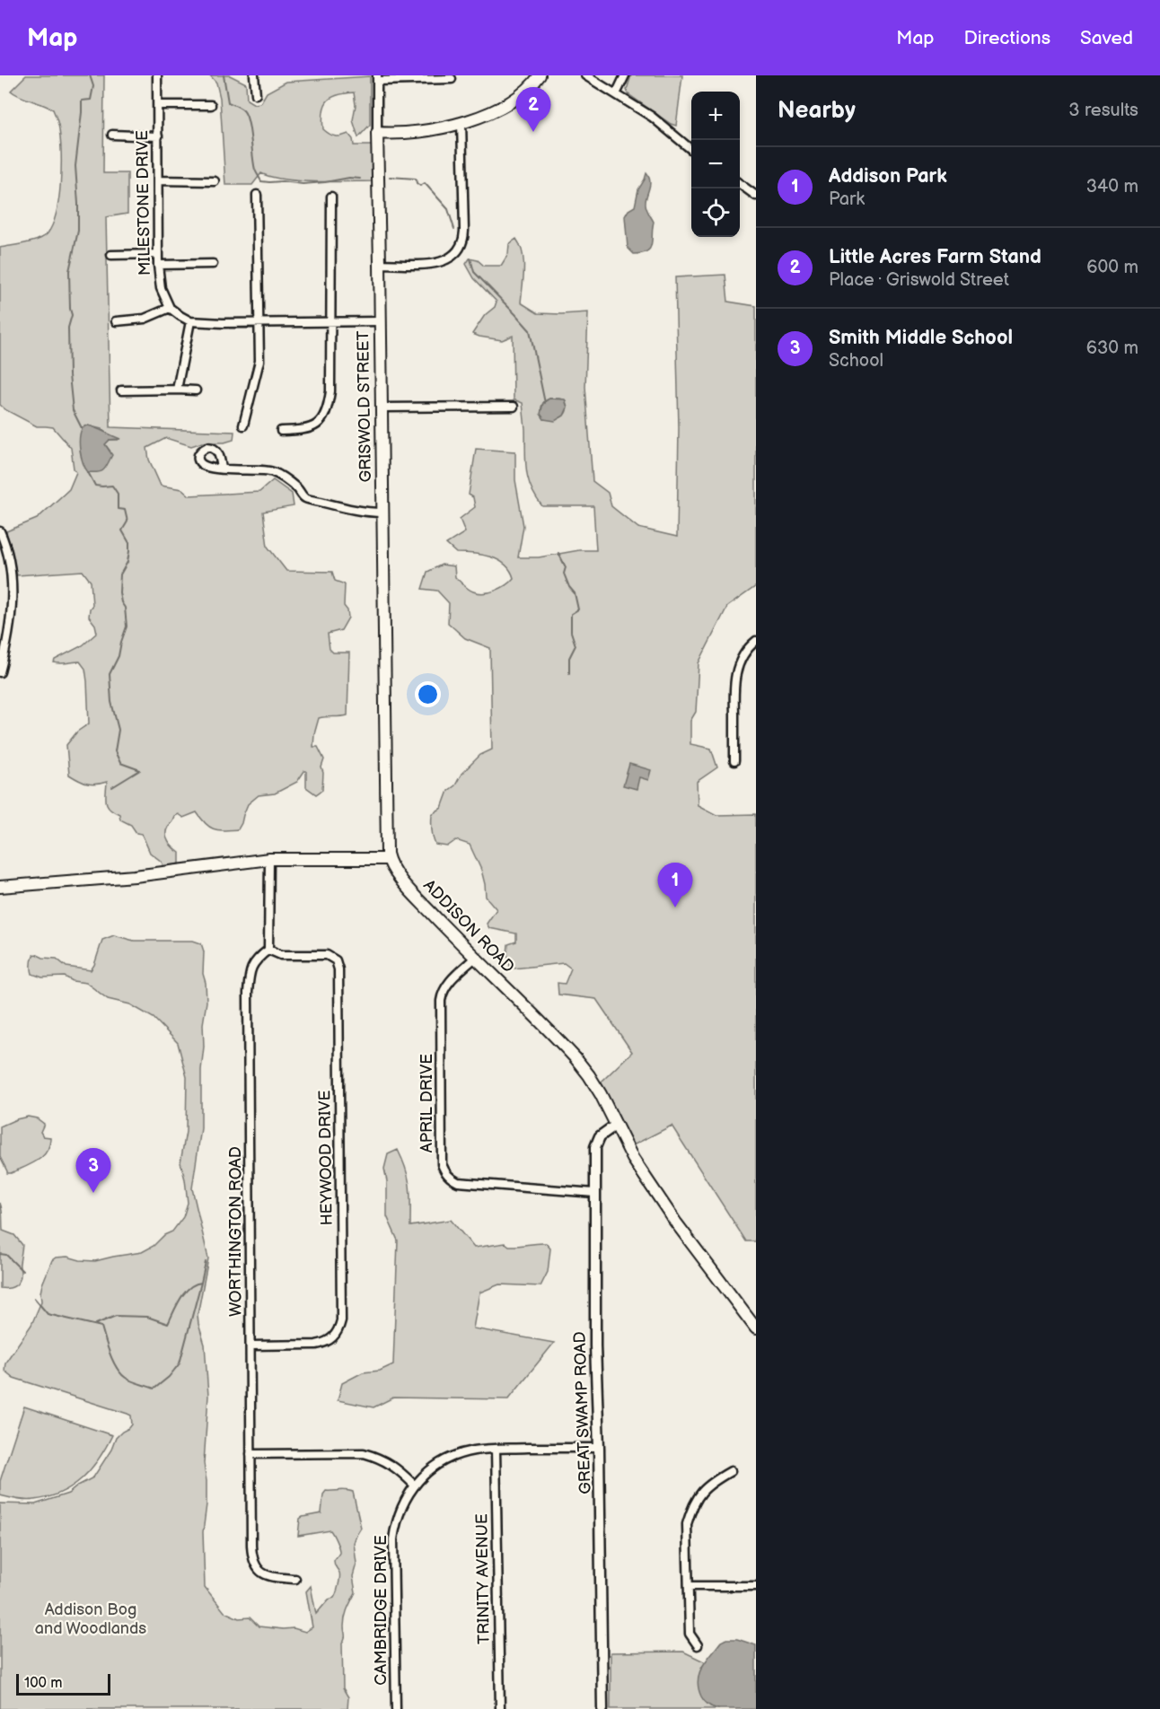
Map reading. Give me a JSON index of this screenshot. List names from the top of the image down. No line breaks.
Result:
{"streets":{"main road":["GRISWOLD STREET","ADDISON ROAD"],"street":["MILESTONE DRIVE","APRIL DRIVE","HEYWOOD DRIVE","WORTHINGTON ROAD","GREAT SWAMP ROAD","TRINITY AVENUE","CAMBRIDGE DRIVE"]},"crossings":[["GRISWOLD STREET","ADDISON ROAD"],["ADDISON ROAD","APRIL DRIVE"],["ADDISON ROAD","GREAT SWAMP ROAD"],["APRIL DRIVE","GREAT SWAMP ROAD"],["HEYWOOD DRIVE","WORTHINGTON ROAD"],["GREAT SWAMP ROAD","CAMBRIDGE DRIVE"],["TRINITY AVENUE","CAMBRIDGE DRIVE"]],"parks":["Addison Bog and Woodlands"],"scale_bar":"100 m","page":{"header":"Map","nav":["Map","Directions","Saved"],"heading":["Nearby","3 results"],"pins":["2","1","3"],"map_buttons":["+","−"],"list":[{"mark":"1","name":"Addison Park","note":"Park","value":"340 m"},{"mark":"2","name":"Little Acres Farm Stand","note":"Place · Griswold Street","value":"600 m"},{"mark":"3","name":"Smith Middle School","note":"School","value":"630 m"}],"scale":"100 m"}}
